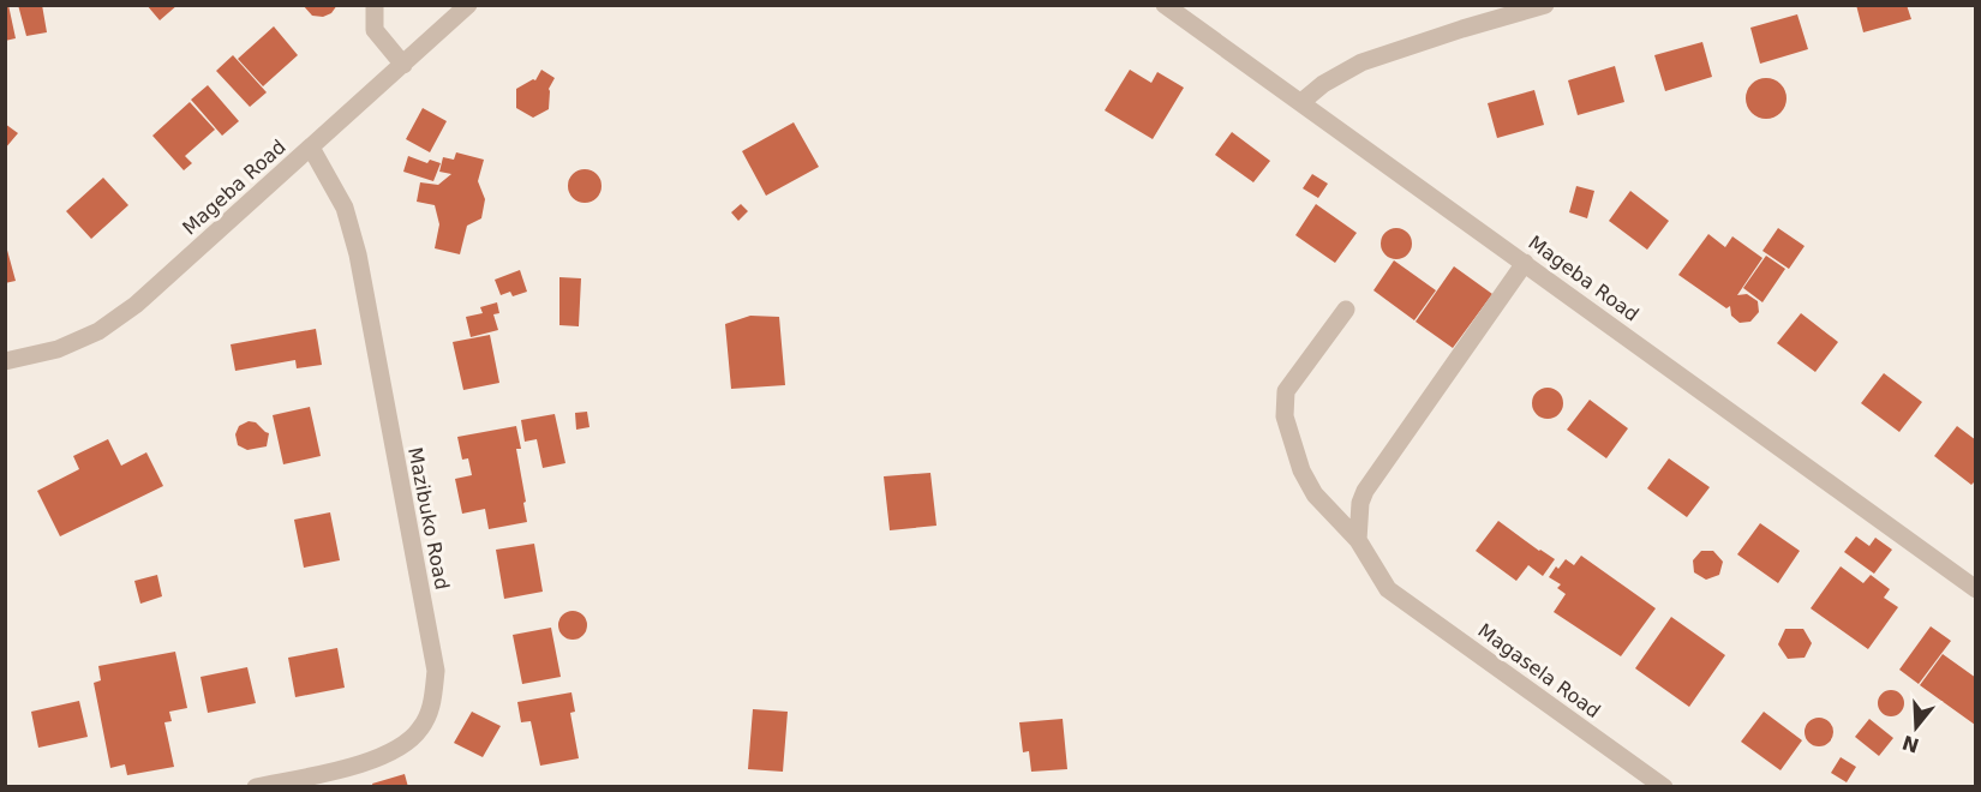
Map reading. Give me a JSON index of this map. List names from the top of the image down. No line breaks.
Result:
{"streets":{"street":["Mageba Road","Mazibuko Road","Magasela Road"]},"crossings":[["Mageba Road","Mazibuko Road"]],"north":"bottom"}
